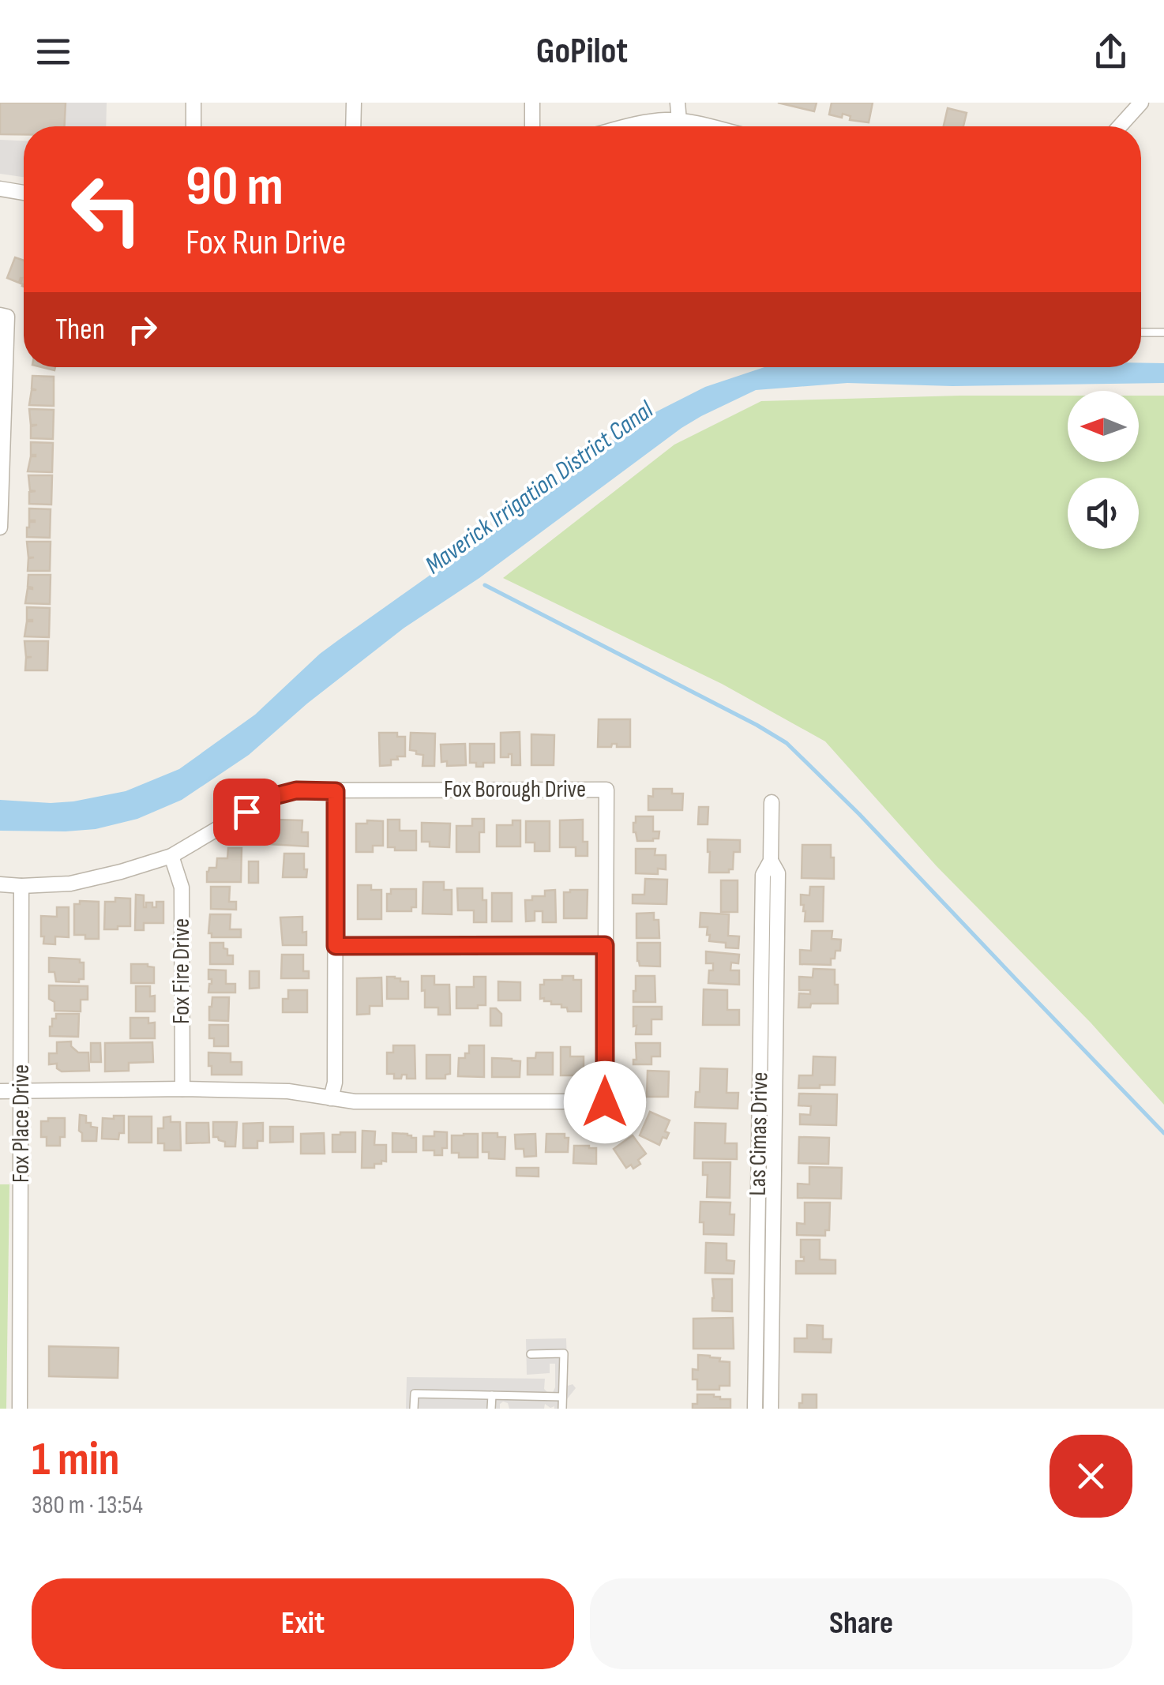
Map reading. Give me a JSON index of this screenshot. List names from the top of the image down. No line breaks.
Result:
{"streets":{"street":["Fox Borough Drive","Fox Fire Drive","Fox Place Drive","Las Cimas Drive"]},"crossings":[["Fox Borough Drive","Fox Fire Drive"],["Fox Borough Drive","Fox Place Drive"]],"water":["Maverick Irrigation District Canal"],"north":"left","page":{"header":"GoPilot","turn":["90 m","Fox Run Drive"],"then":"Then","heading":["1 min","380 m · 13:54"],"buttons":["Exit","Share"]}}
